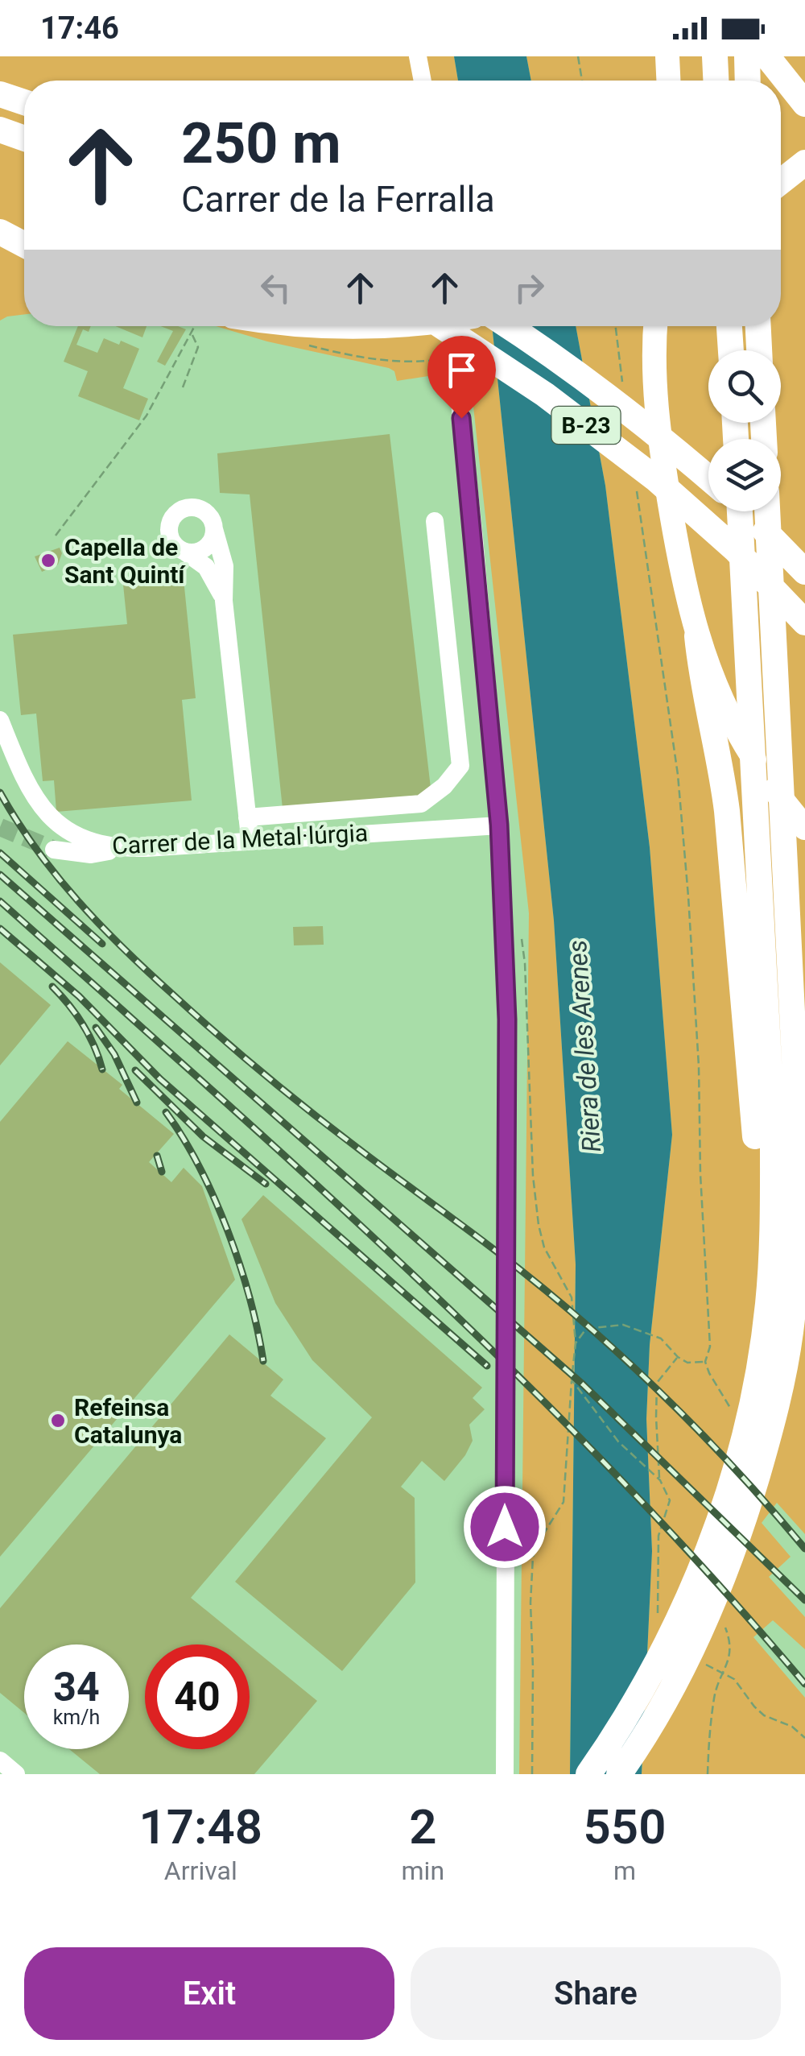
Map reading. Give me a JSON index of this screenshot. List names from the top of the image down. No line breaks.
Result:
{"streets":{"highway":["B-23"],"street":["Carrer de la Metal·lúrgia"]},"water":["Riera de les Arenes"],"places":["Capella de Sant Quintí","Refeinsa Catalunya"],"page":{"status":"17:46","turn":["250 m","Carrer de la Ferralla"],"speed":"34 km/h","limit":"40","eta":["17:48","Arrival","2","min","550","m"],"buttons":["Exit","Share"]}}
